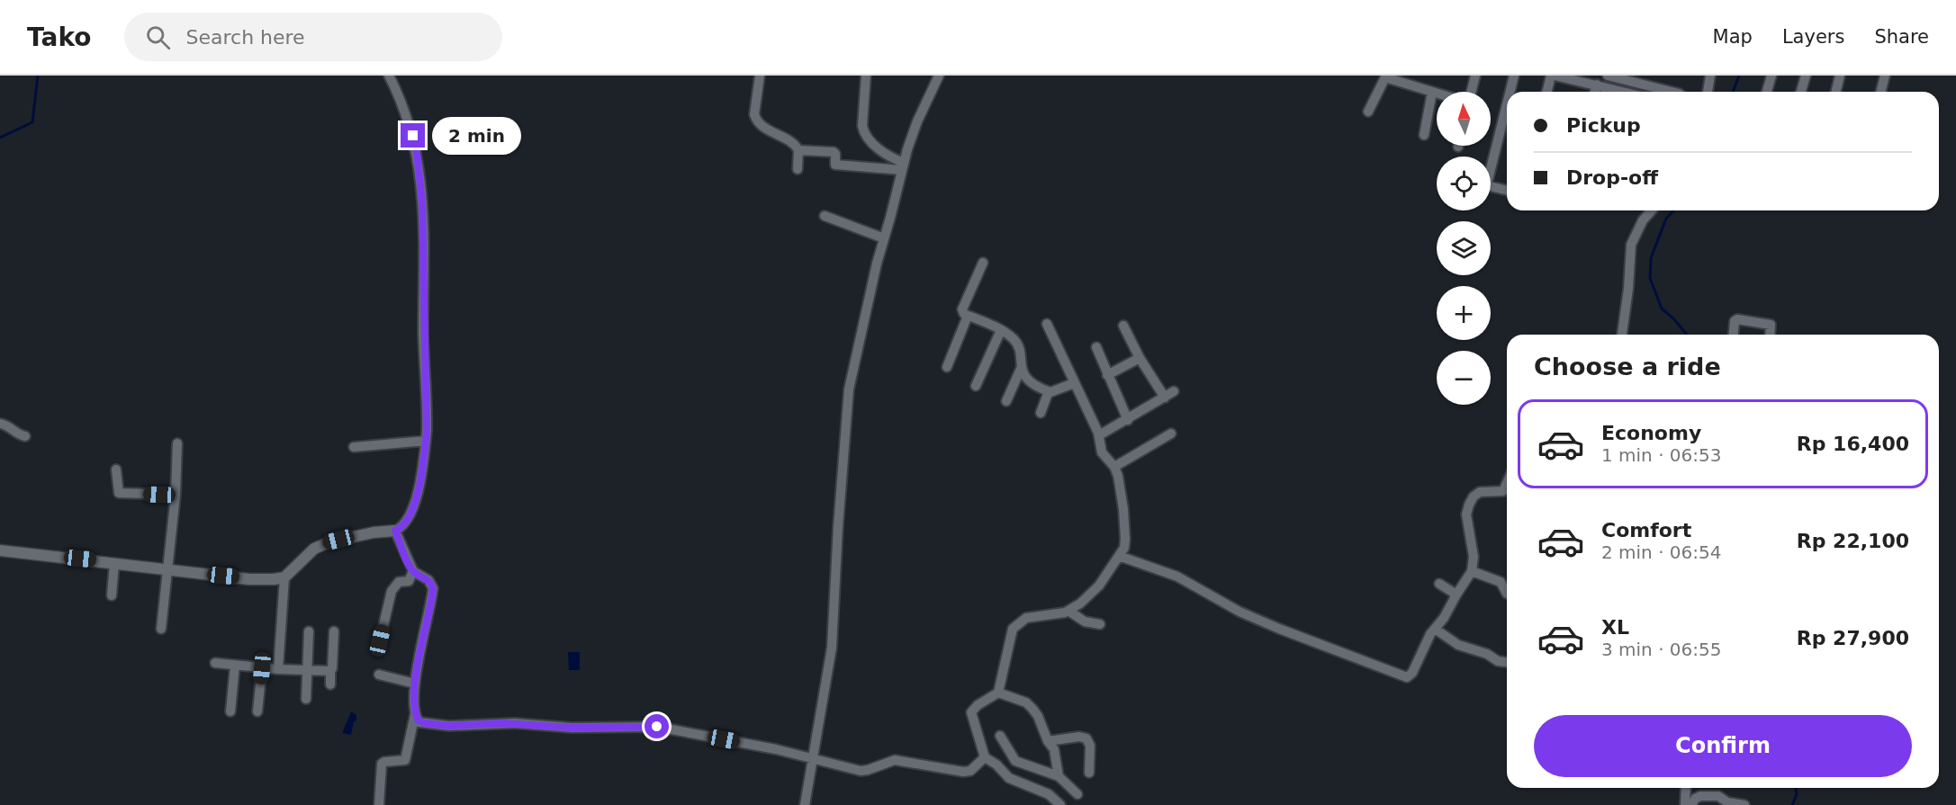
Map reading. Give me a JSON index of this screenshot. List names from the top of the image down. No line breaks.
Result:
{"north":"top","page":{"header":"Tako","search":"Search here","nav":["Map","Layers","Share"],"map_buttons":["+","−"],"banner":["Pickup","Drop-off"],"bubble":"2 min","heading":"Choose a ride","list":[{"name":"Economy","note":"1 min · 06:53","value":"Rp 16,400"},{"name":"Comfort","note":"2 min · 06:54","value":"Rp 22,100"},{"name":"XL","note":"3 min · 06:55","value":"Rp 27,900"}],"buttons":"Confirm"}}
